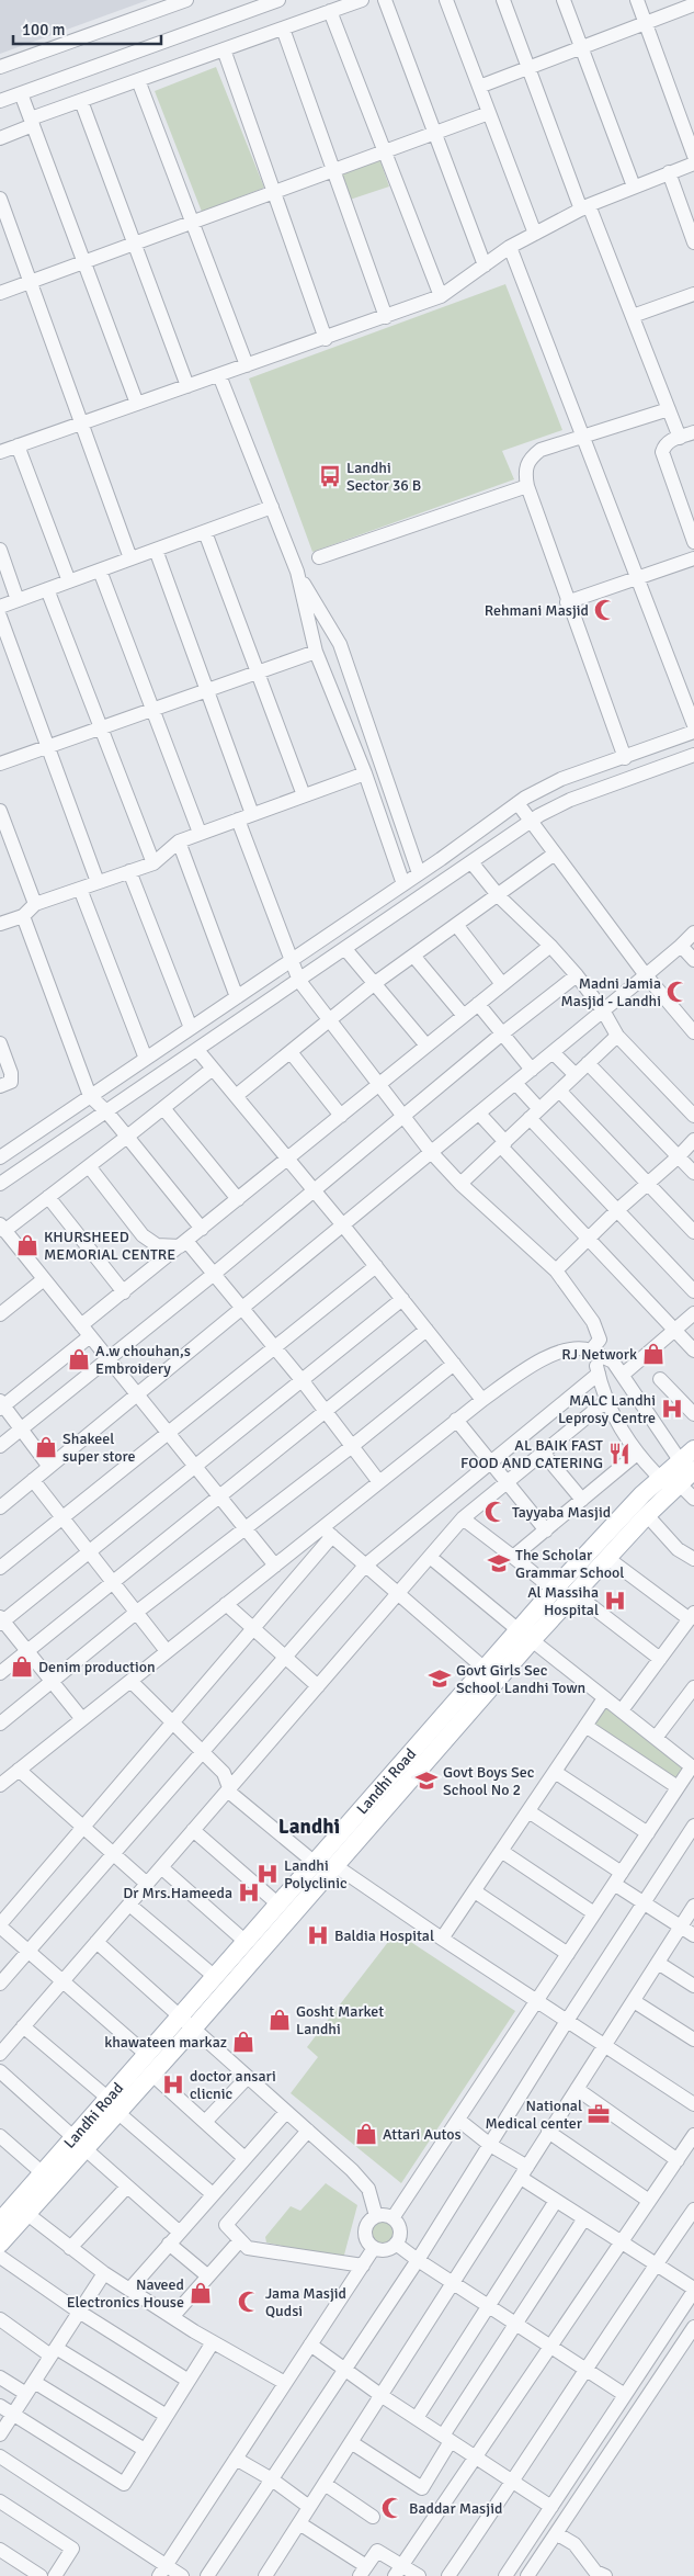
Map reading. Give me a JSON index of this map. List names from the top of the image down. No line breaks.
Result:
{"streets":{"main road":["Landhi Road"]},"districts":["Landhi"],"places":{"bus stop":["Landhi Sector 36 B"],"mosque":["Rehmani Masjid","Madni Jamia Masjid - Landhi","Tayyaba Masjid","Jama Masjid Qudsi","Baddar Masjid"],"shop":["KHURSHEED MEMORIAL CENTRE","RJ Network","A.w chouhan,s Embroidery","Shakeel super store","Denim production","Gosht Market Landhi","khawateen markaz","Attari Autos","Naveed Electronics House"],"hospital":["MALC Landhi Leprosy Centre","Al Massiha Hospital","Landhi Polyclinic","Dr Mrs.Hameeda","Baldia Hospital","doctor ansari clicnic"],"restaurant":["AL BAIK FAST FOOD AND CATERING"],"school or university":["The Scholar Grammar School","Govt Girls Sec School Landhi Town","Govt Boys Sec School No 2"],"office":["National Medical center"]},"scale_bar":"100 m"}
